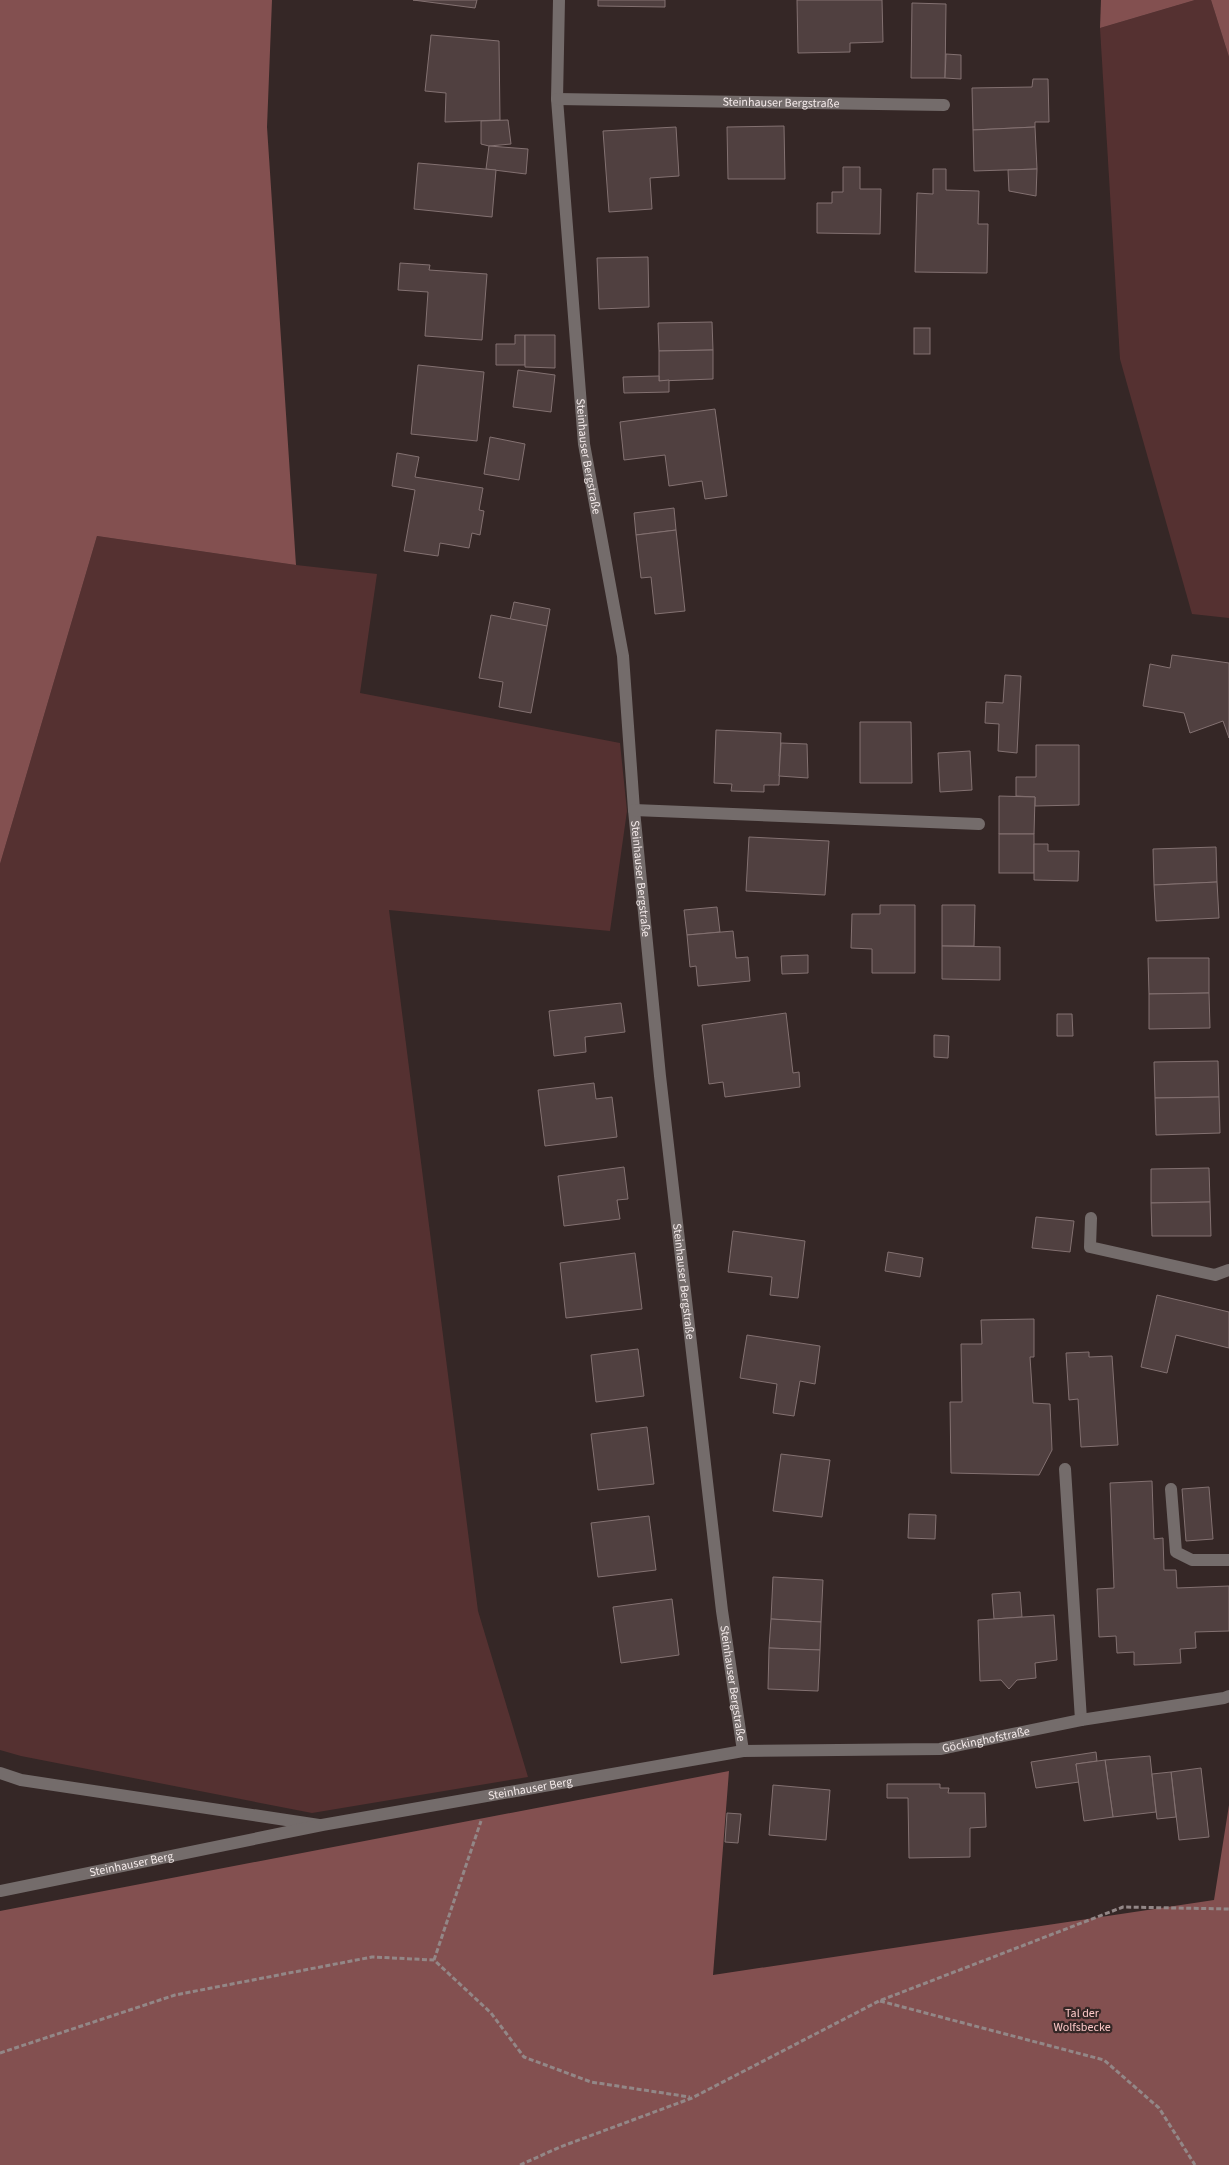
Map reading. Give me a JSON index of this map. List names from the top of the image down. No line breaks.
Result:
{"streets":{"street":["Steinhauser Bergstraße","Göckinghofstraße","Steinhauser Berg"]},"crossings":[["Steinhauser Bergstraße","Göckinghofstraße"],["Steinhauser Bergstraße","Steinhauser Berg"],["Göckinghofstraße","Steinhauser Berg"]],"parks":["Tal der Wolfsbecke"]}
